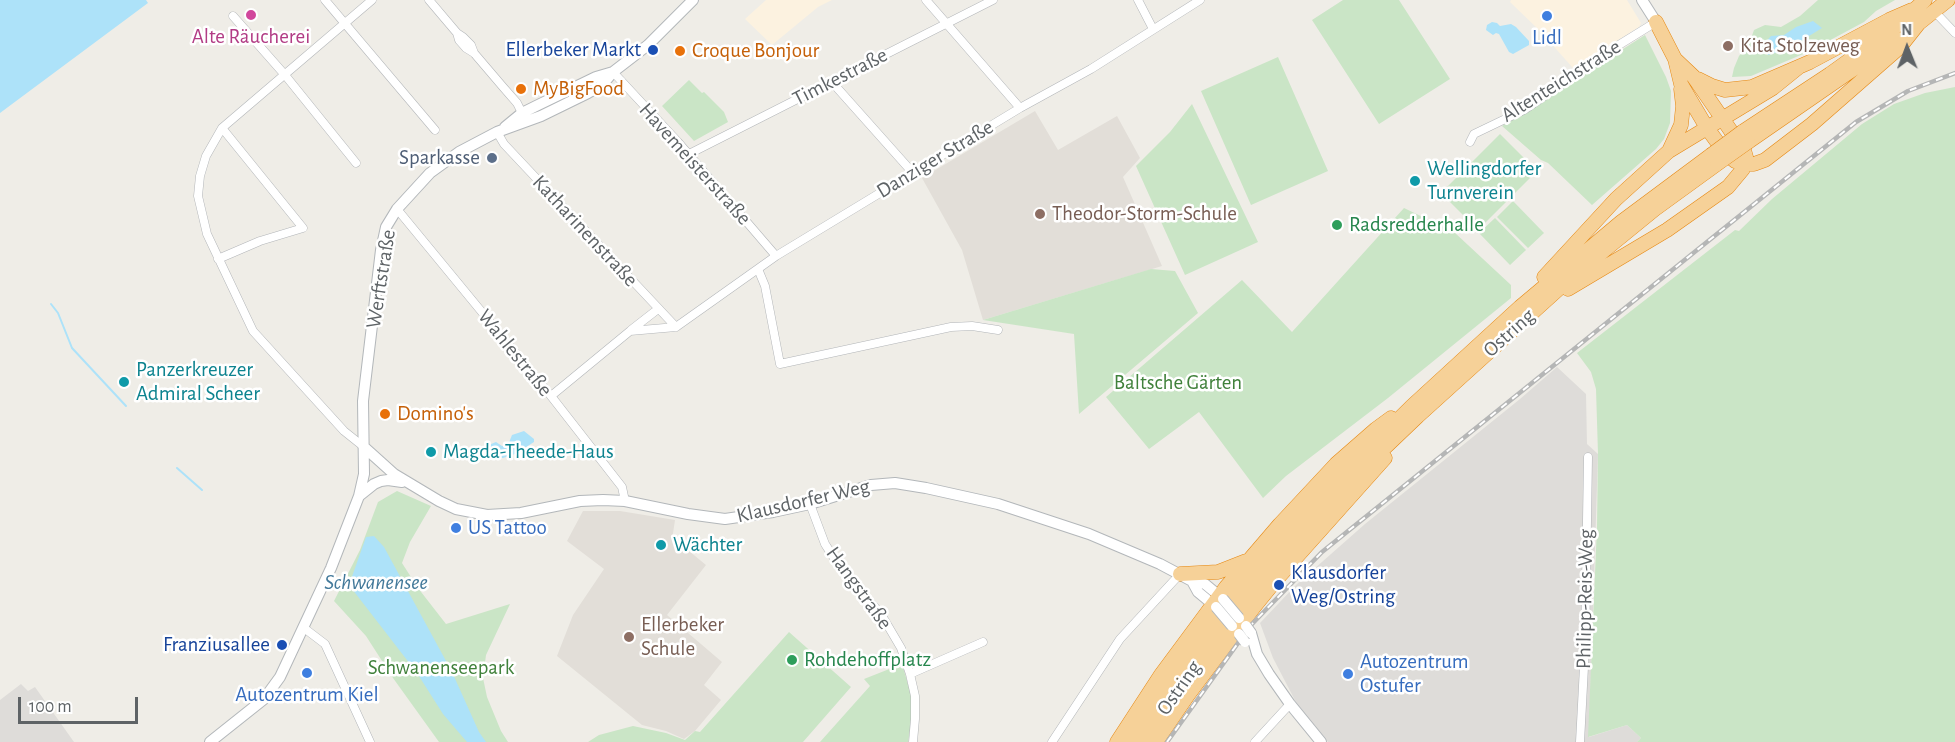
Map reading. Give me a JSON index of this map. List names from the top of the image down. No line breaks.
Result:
{"streets":{"highway":["Ostring"],"main road":["Werftstraße","Klausdorfer Weg"],"street":["Timkestraße","Altenteichstraße","Danziger Straße","Havemeisterstraße","Katharinenstraße","Wahlestraße","Hangstraße","Philipp-Reis-Weg"]},"crossings":[["Timkestraße","Havemeisterstraße"],["Danziger Straße","Havemeisterstraße"],["Danziger Straße","Katharinenstraße"],["Werftstraße","Wahlestraße"],["Werftstraße","Klausdorfer Weg"],["Wahlestraße","Klausdorfer Weg"],["Klausdorfer Weg","Hangstraße"]],"water":["Schwanensee"],"parks":["Baltsche Gärten","Schwanenseepark"],"places":["Alte Räucherei","Lidl","Kita Stolzeweg","Ellerbeker Markt","Croque Bonjour","MyBigFood","Sparkasse","Wellingdorfer Turnverein","Theodor-Storm-Schule","Radsredderhalle","Panzerkreuzer Admiral Scheer","Domino's","Magda-Theede-Haus","US Tattoo","Wächter","Klausdorfer Weg/Ostring","Ellerbeker Schule","Franziusallee","Rohdehoffplatz","Autozentrum Kiel","Autozentrum Ostufer"],"scale_bar":"100 m","north":"top"}
